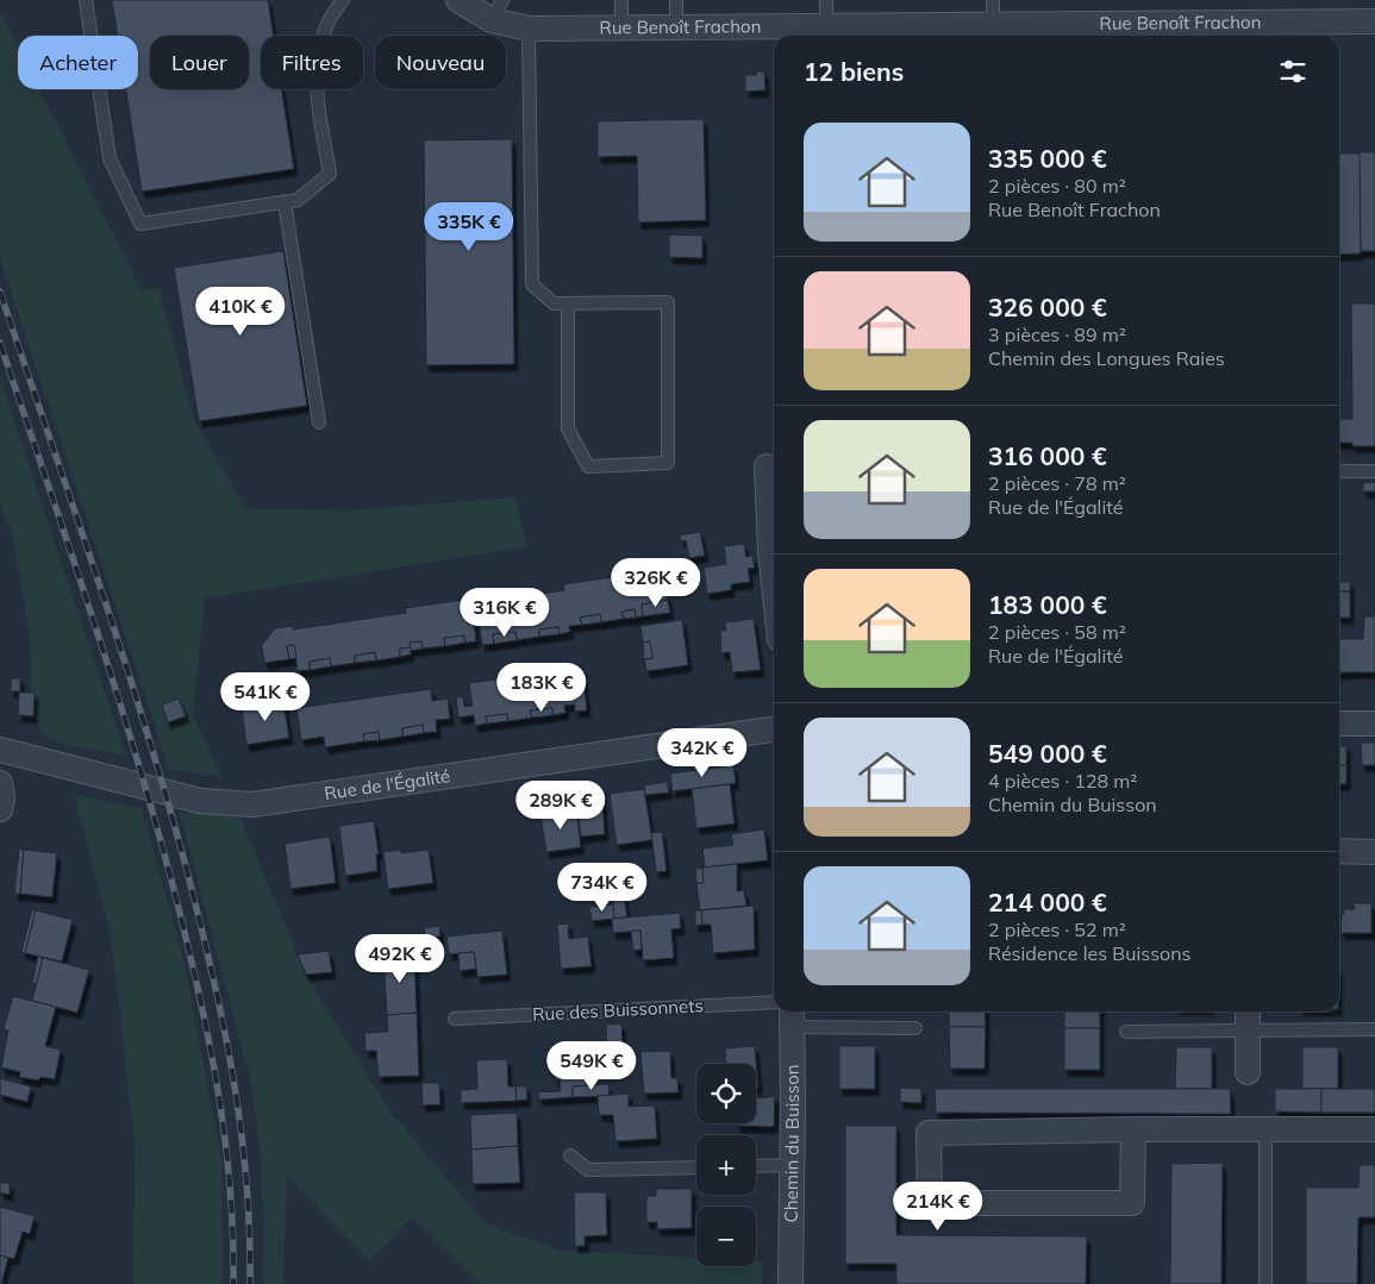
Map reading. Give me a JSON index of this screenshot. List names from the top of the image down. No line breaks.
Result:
{"streets":{"street":["Rue Benoît Frachon","Rue de l'Égalité","Chemin du Buisson"],"lane":["Rue des Buissonnets"]},"page":{"chip":["Acheter","Louer","Filtres","Nouveau"],"heading":"12 biens","list":[{"name":"335 000 €","note":"2 pièces · 80 m² · Rue Benoît Frachon"},{"name":"326 000 €","note":"3 pièces · 89 m² · Chemin des Longues Raies"},{"name":"316 000 €","note":"2 pièces · 78 m² · Rue de l'Égalité"},{"name":"183 000 €","note":"2 pièces · 58 m² · Rue de l'Égalité"},{"name":"549 000 €","note":"4 pièces · 128 m² · Chemin du Buisson"},{"name":"214 000 €","note":"2 pièces · 52 m² · Résidence les Buissons"}],"price":["335K €","410K €","326K €","316K €","183K €","541K €","342K €","289K €","734K €","492K €","549K €","214K €"],"map_buttons":["+","−"]}}
